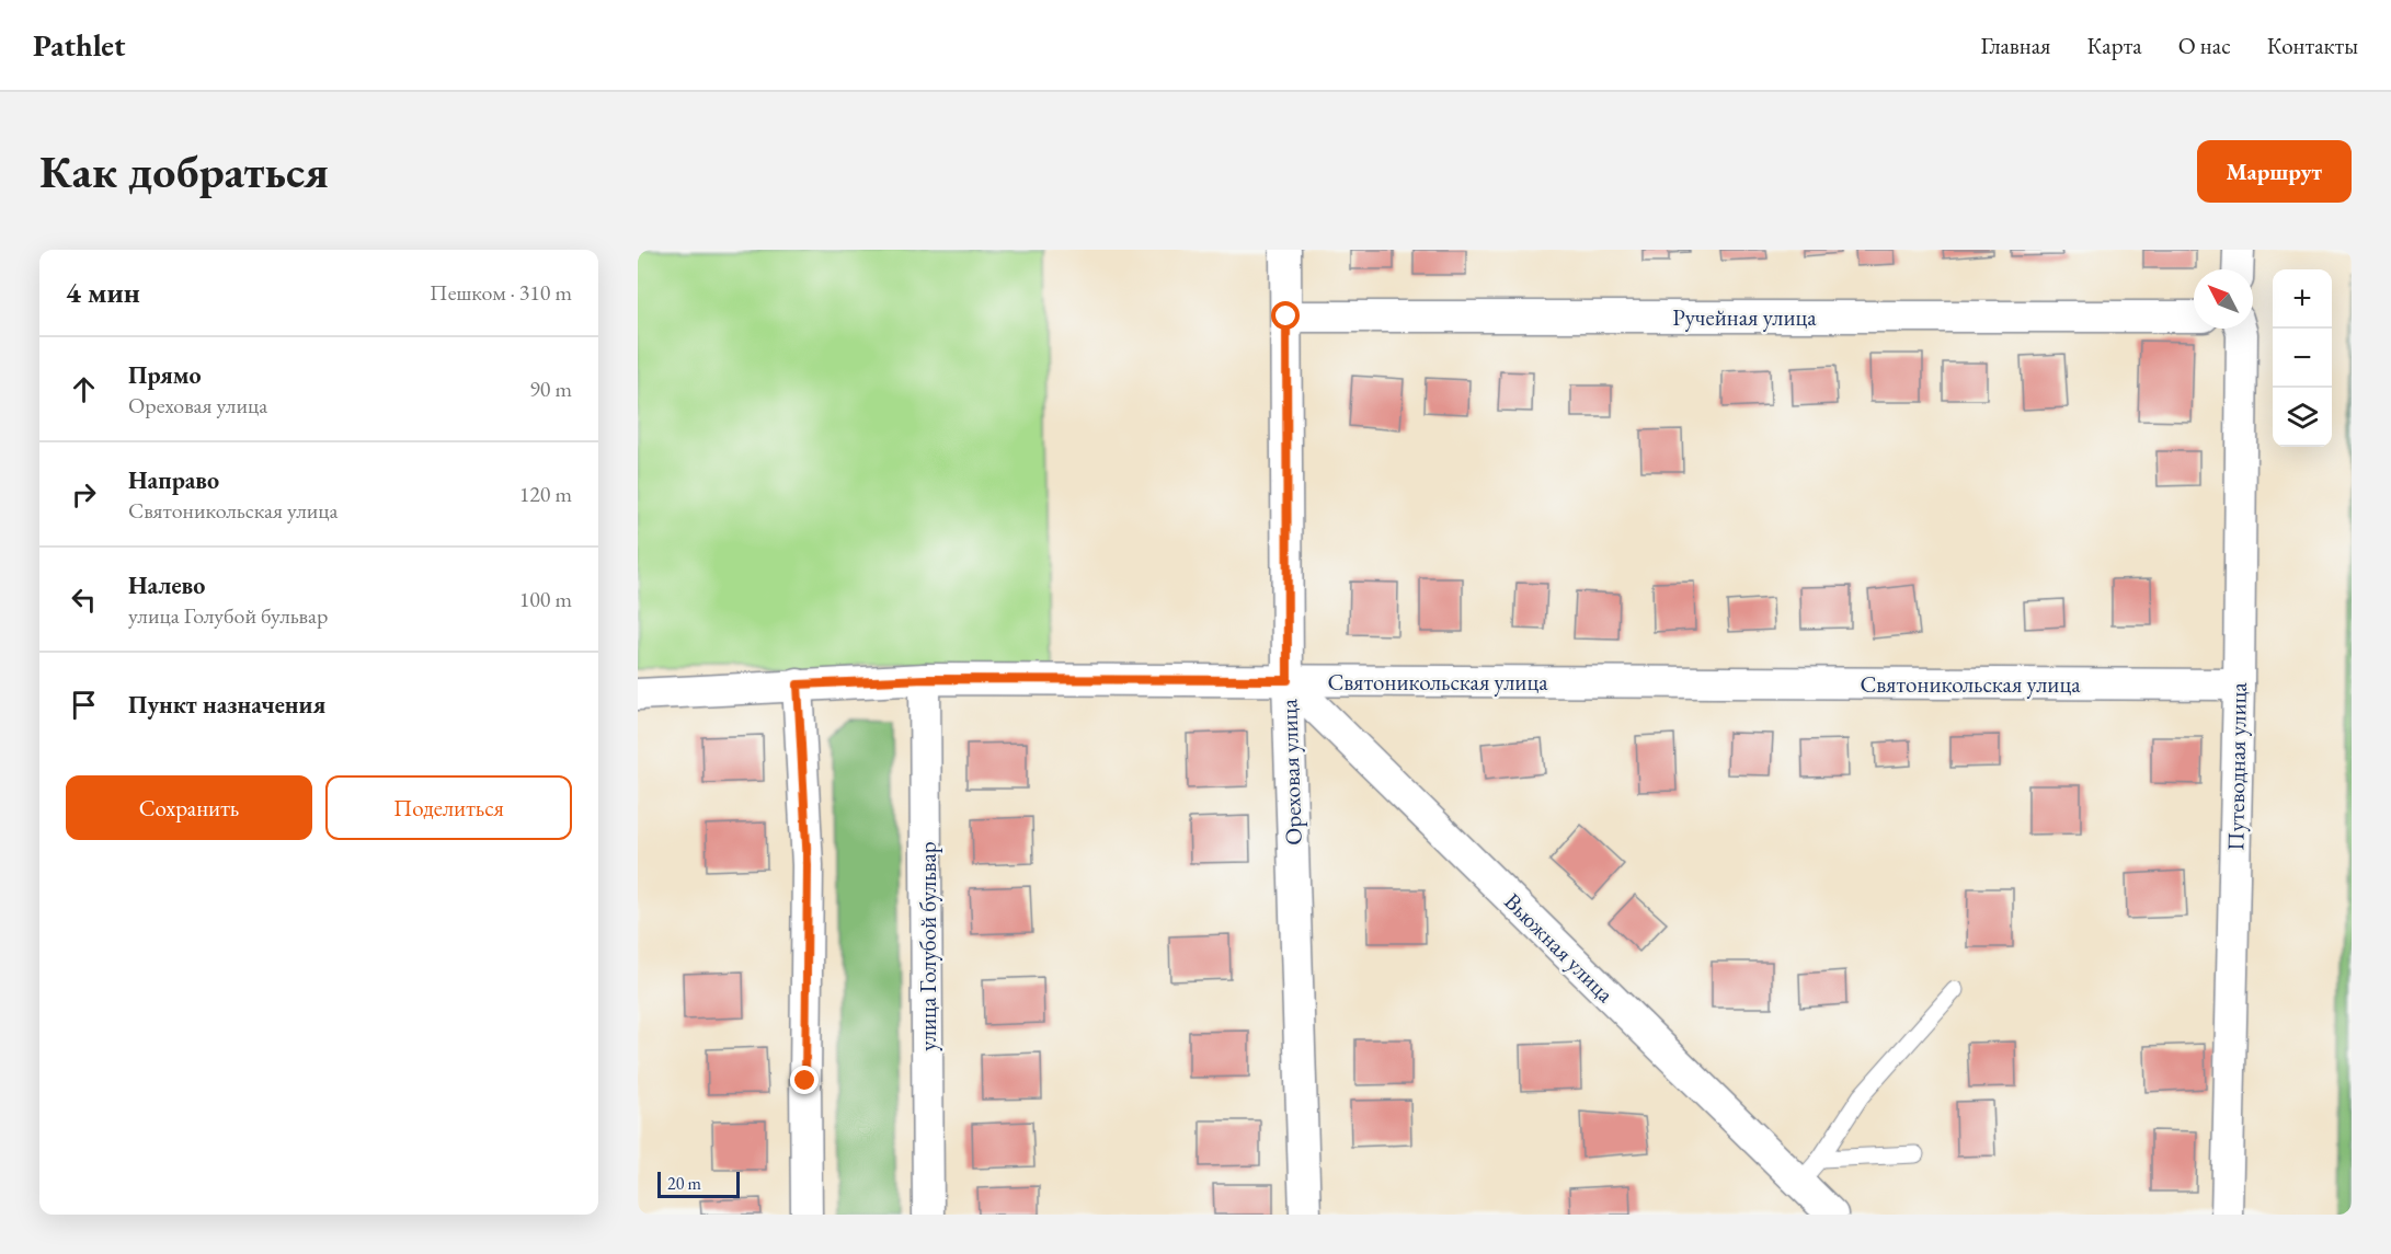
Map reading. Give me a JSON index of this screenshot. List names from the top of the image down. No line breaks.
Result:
{"streets":{"street":["Ручейная улица","Святоникольская улица","Путеводная улица","Ореховая улица","улица Голубой бульвар","Вьюжная улица"]},"crossings":[["Ручейная улица","Ореховая улица"],["Святоникольская улица","Путеводная улица"],["Святоникольская улица","Ореховая улица"],["Святоникольская улица","улица Голубой бульвар"],["Святоникольская улица","Вьюжная улица"],["Ореховая улица","Вьюжная улица"]],"scale_bar":"20 m","north":"top left","page":{"header":"Pathlet","nav":["Главная","Карта","О нас","Контакты"],"buttons":["Маршрут",["Сохранить","Поделиться"]],"title":"Как добраться","heading":["4 мин","Пешком · 310 m"],"map_buttons":["+","−"],"list":[["Прямо","Ореховая улица","90 m"],["Направо","Святоникольская улица","120 m"],["Налево","улица Голубой бульвар","100 m"],"Пункт назначения"],"scale":"20 m"}}
